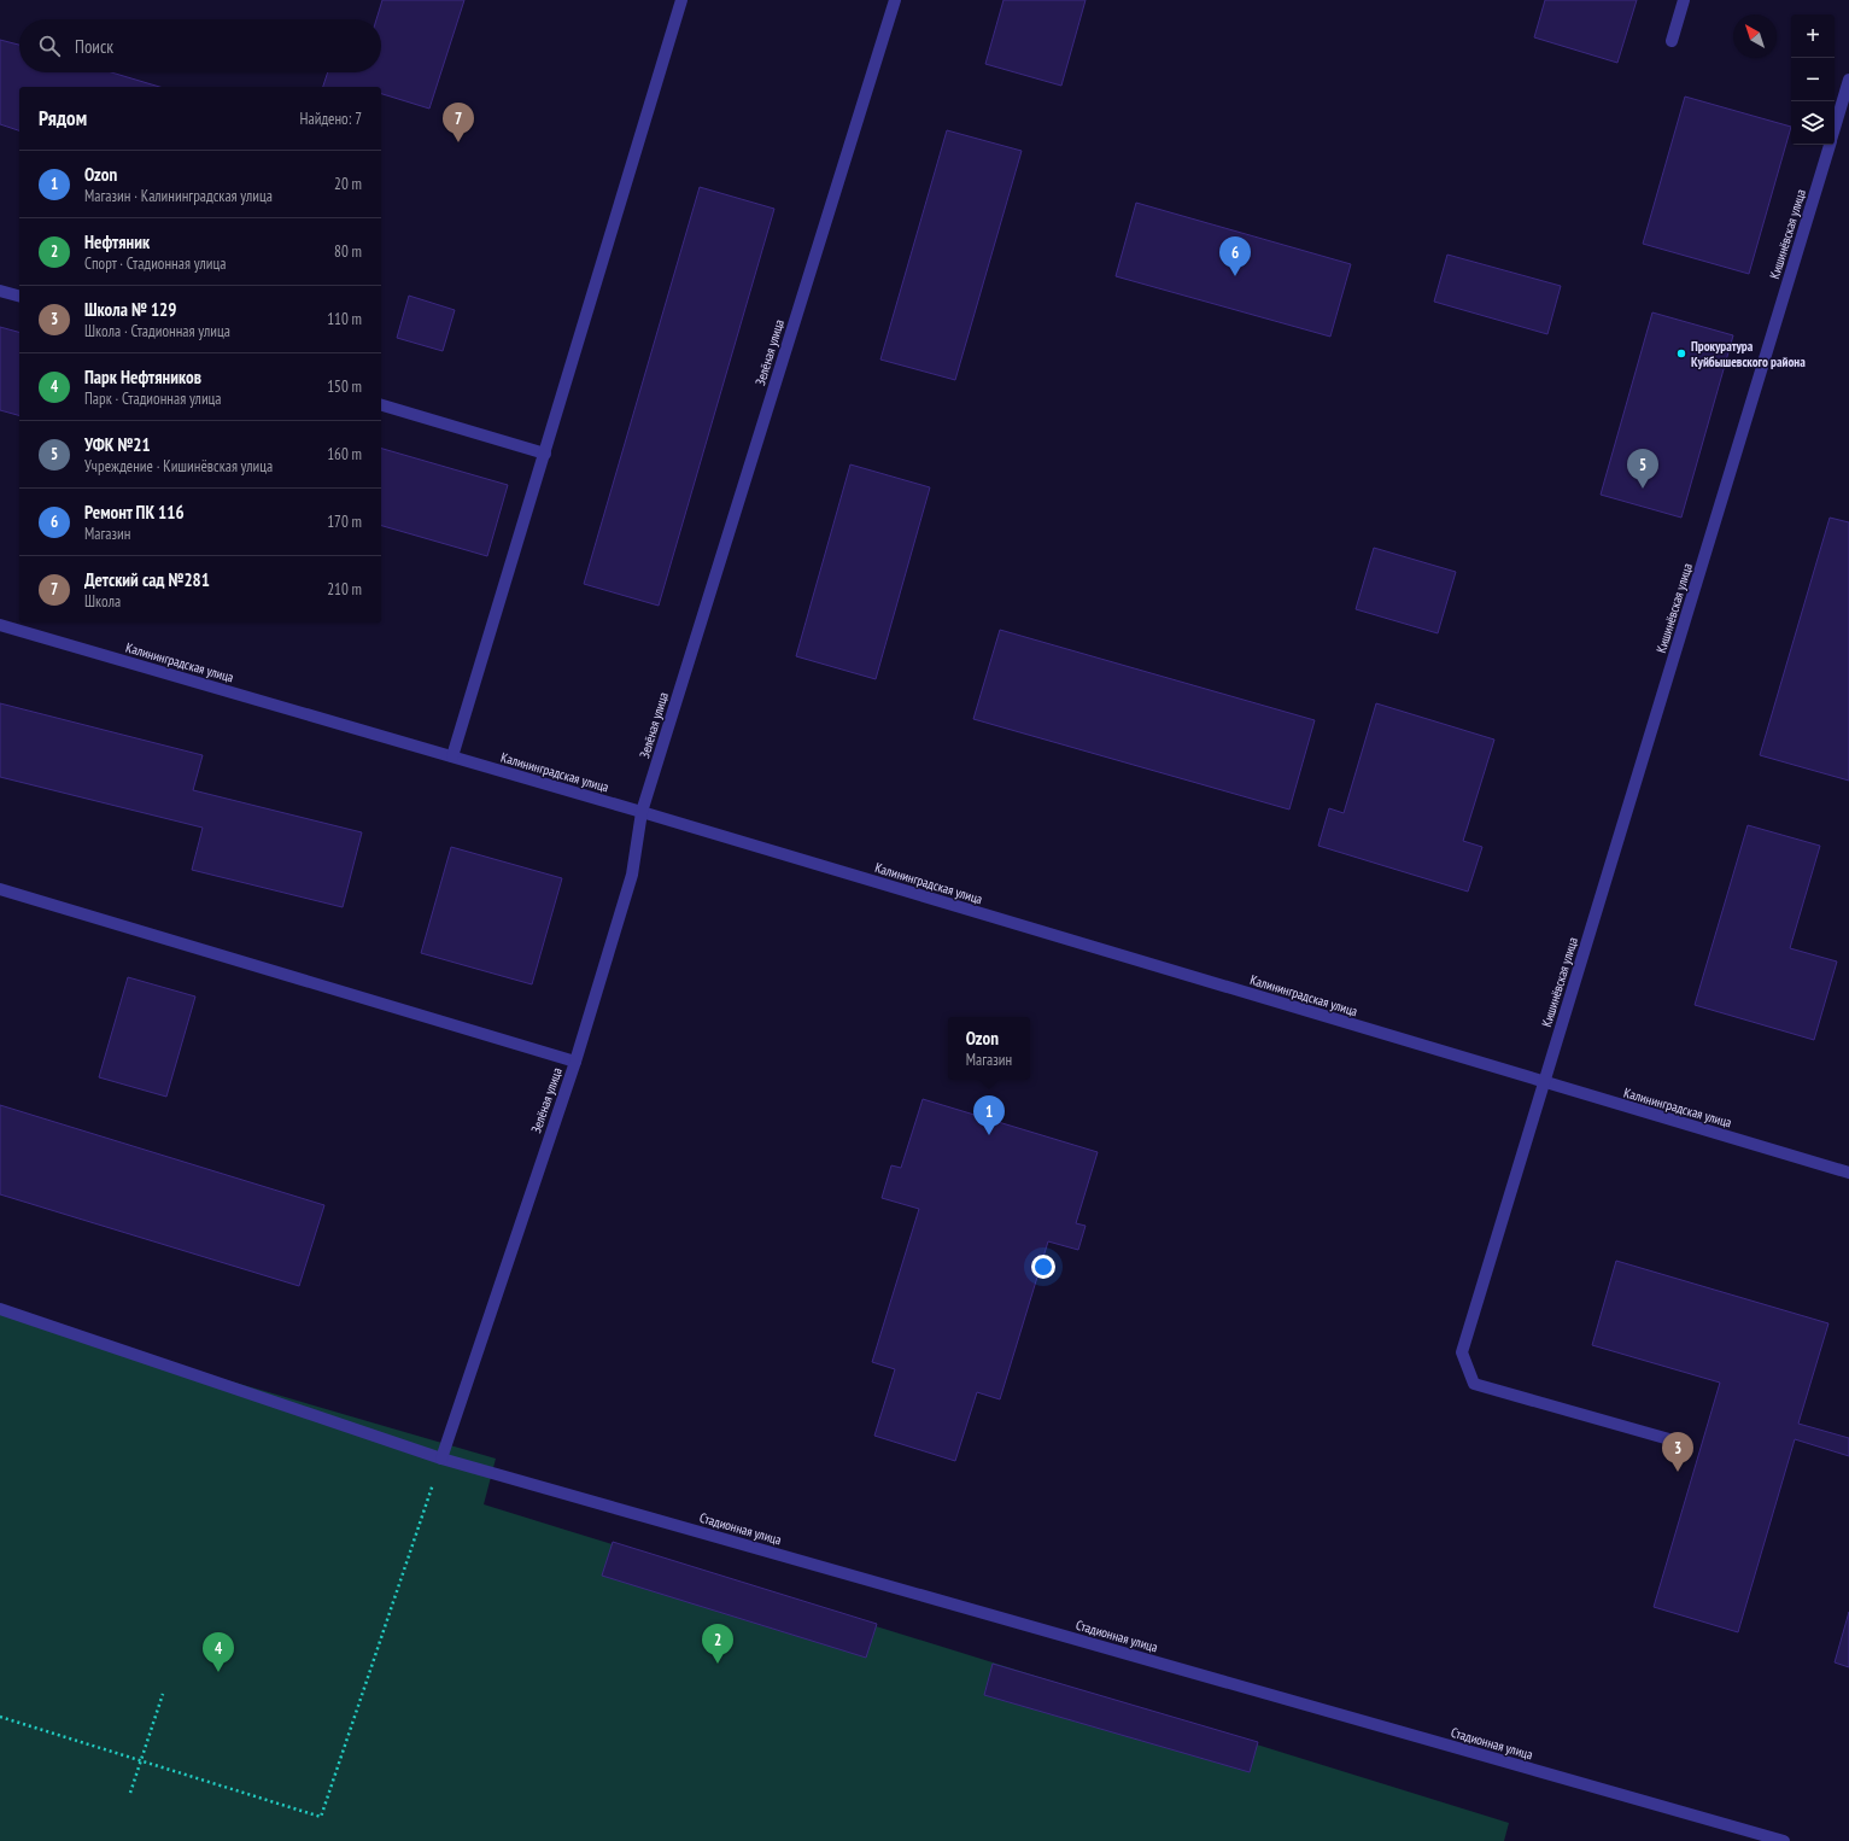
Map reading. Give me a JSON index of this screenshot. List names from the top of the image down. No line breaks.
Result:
{"streets":{"street":["Кишинёвская улица","Зелёная улица","Калининградская улица","Стадионная улица"]},"crossings":[["Кишинёвская улица","Калининградская улица"],["Зелёная улица","Калининградская улица"],["Зелёная улица","Стадионная улица"]],"places":["Прокуратура Куйбышевского района"],"north":"top left","page":{"map_buttons":["+","−"],"search":"Поиск","heading":["Рядом","Найдено: 7"],"pins":["7","6","5","1","3","2","4"],"list":[{"mark":"1","name":"Ozon","note":"Магазин · Калининградская улица","value":"20 m"},{"mark":"2","name":"Нефтяник","note":"Спорт · Стадионная улица","value":"80 m"},{"mark":"3","name":"Школа № 129","note":"Школа · Стадионная улица","value":"110 m"},{"mark":"4","name":"Парк Нефтяников","note":"Парк · Стадионная улица","value":"150 m"},{"mark":"5","name":"УФК №21","note":"Учреждение · Кишинёвская улица","value":"160 m"},{"mark":"6","name":"Ремонт ПК 116","note":"Магазин","value":"170 m"},{"mark":"7","name":"Детский сад №281","note":"Школа","value":"210 m"}],"popup":["Ozon","Магазин"]}}
